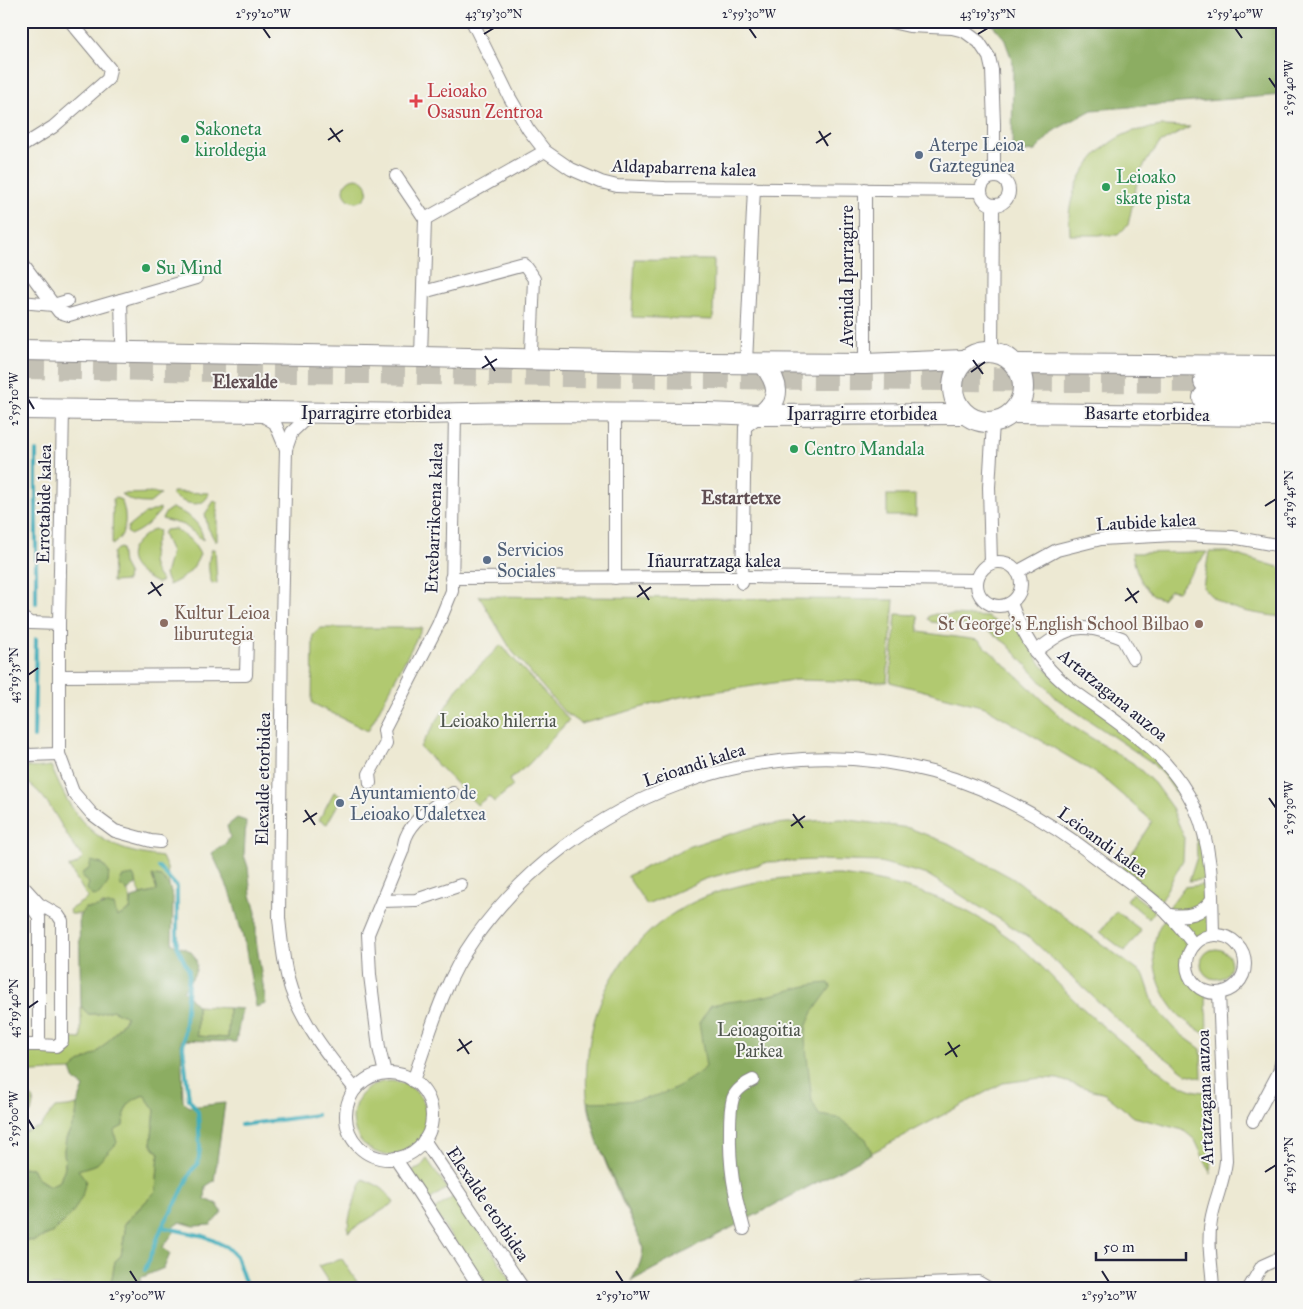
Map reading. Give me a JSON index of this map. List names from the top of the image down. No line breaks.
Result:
{"streets":{"main road":["Iparragirre etorbidea","Basarte etorbidea"],"street":["Aldapabarrena kalea","Avenida Iparragirre","Errotabide kalea","Etxebarrikoena kalea","Laubide kalea","Iñaurratzaga kalea","Artatzagana auzoa","Leioandi kalea","Elexalde etorbidea"]},"crossings":[["Aldapabarrena kalea","Avenida Iparragirre"],["Iparragirre etorbidea","Basarte etorbidea"],["Iparragirre etorbidea","Errotabide kalea"],["Iparragirre etorbidea","Etxebarrikoena kalea"],["Iparragirre etorbidea","Elexalde etorbidea"],["Etxebarrikoena kalea","Iñaurratzaga kalea"],["Laubide kalea","Iñaurratzaga kalea"],["Laubide kalea","Artatzagana auzoa"],["Iñaurratzaga kalea","Artatzagana auzoa"],["Artatzagana auzoa","Leioandi kalea"],["Leioandi kalea","Elexalde etorbidea"]],"districts":["Elexalde","Estartetxe"],"parks":["Leioako hilerria","Leioagoitia Parkea"],"places":{"health":["Leioako Osasun Zentroa"],"other":["Sakoneta kiroldegia","Aterpe Leioa Gaztegunea","Leioako skate pista","Su Mind","Centro Mandala","Servicios Sociales","Kultur Leioa liburutegia","St George's English School Bilbao","Ayuntamiento de Leioako Udaletxea"]},"scale_bar":"50 m","coordinates":["2°59'20\"W","43°19'30\"N","2°59'30\"W","43°19'35\"N","2°59'40\"W","2°59'10\"W","43°19'45\"N","43°19'40\"N","2°59'00\"W","43°19'55\"N"]}
